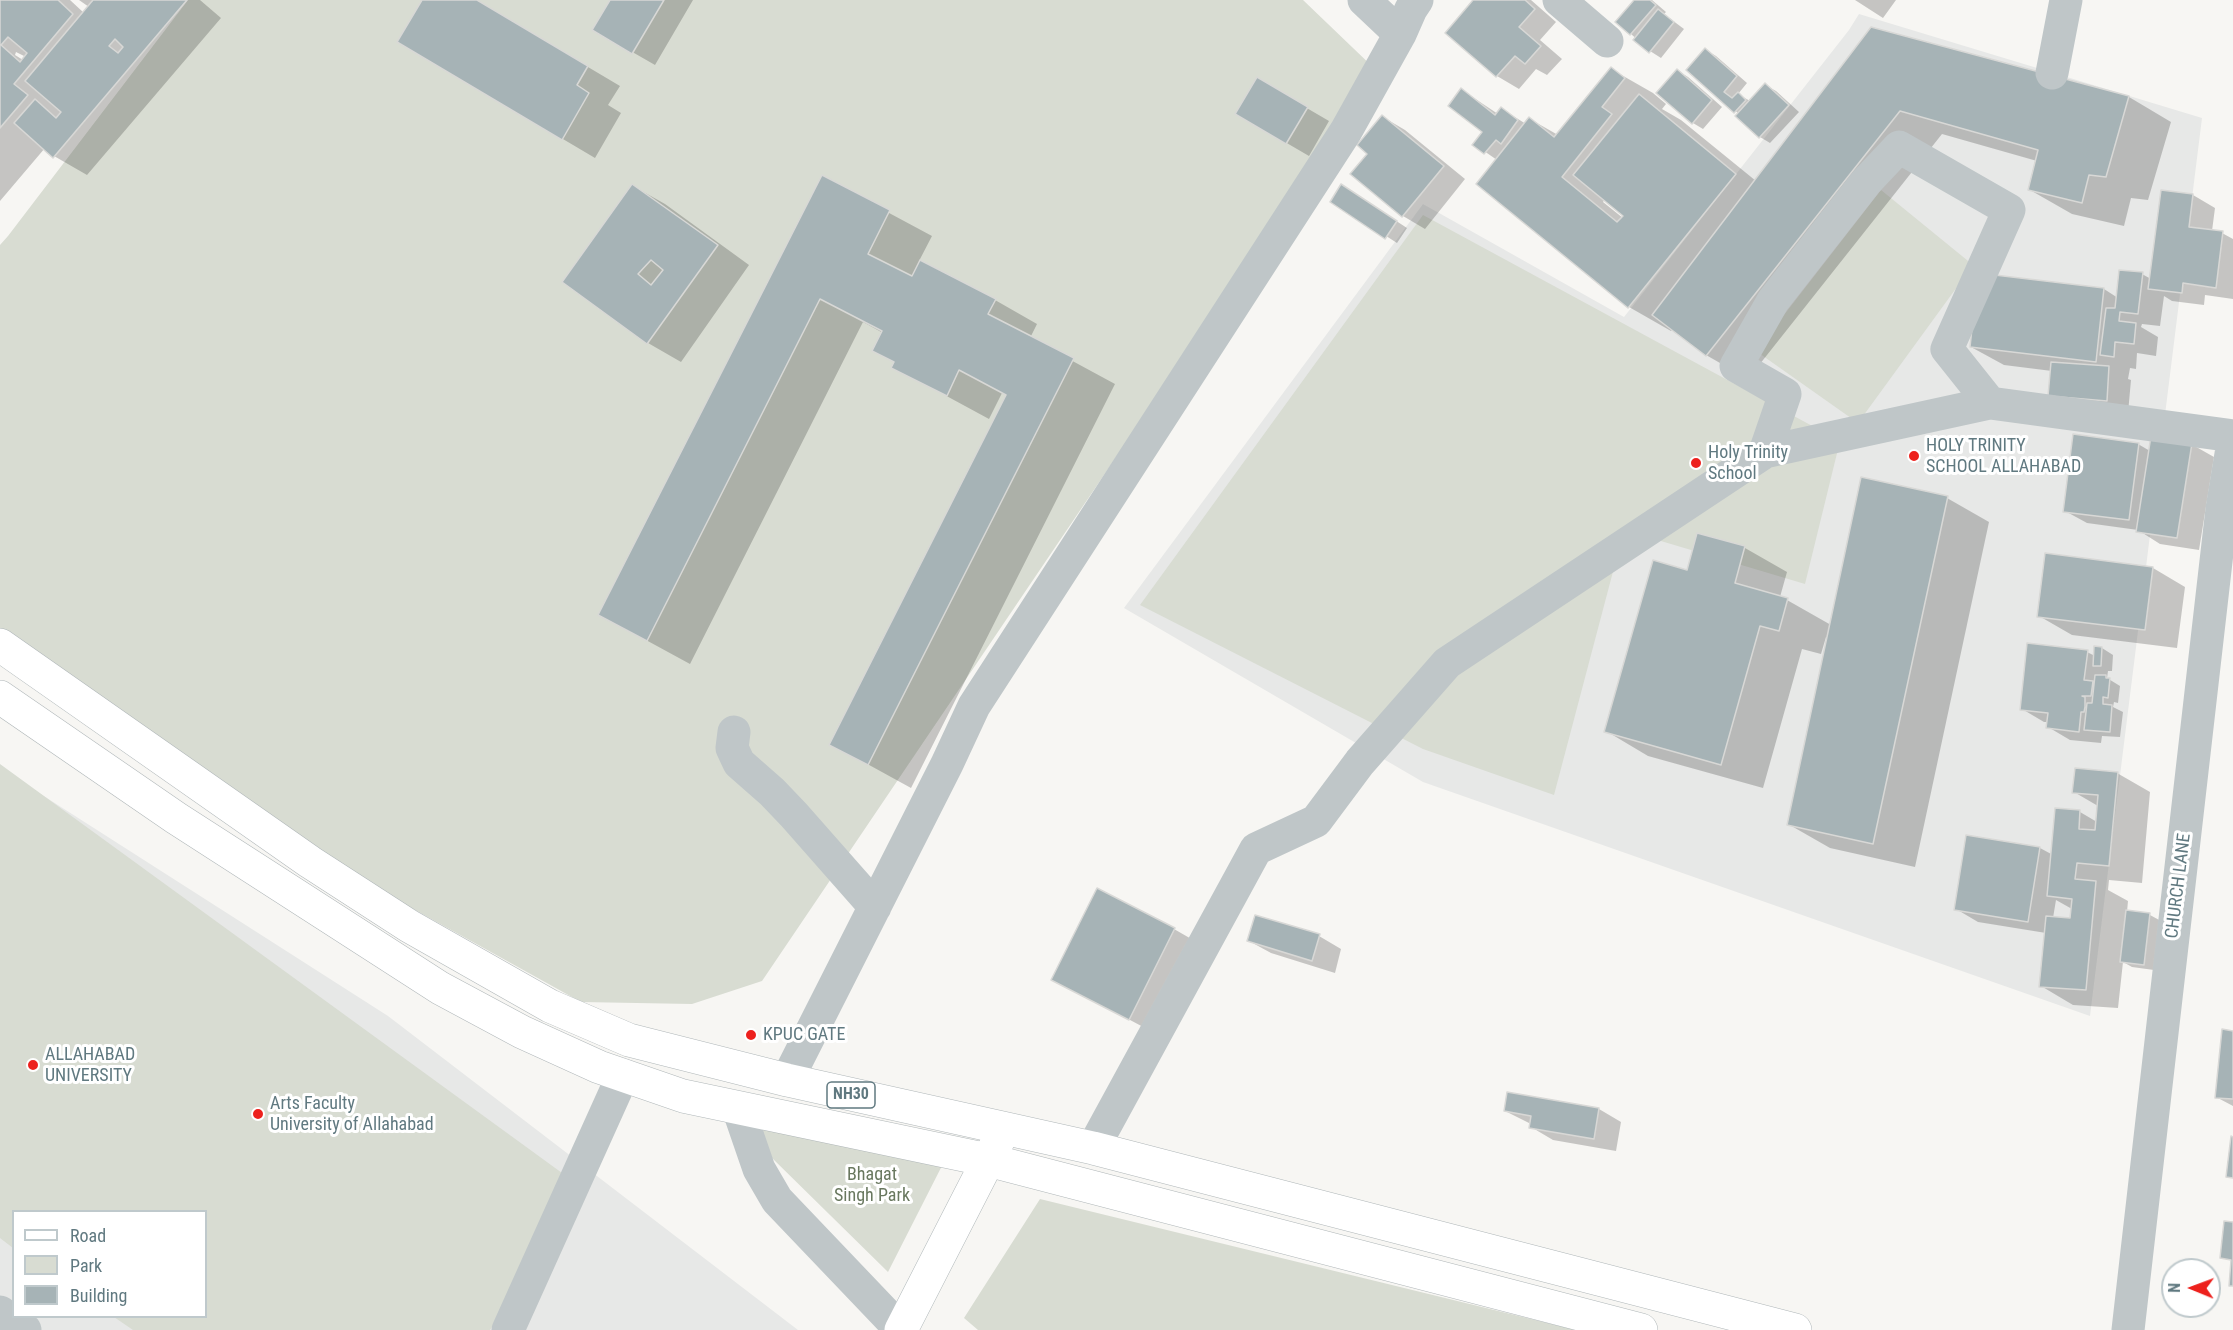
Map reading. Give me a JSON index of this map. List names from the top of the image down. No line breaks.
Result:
{"streets":{"main road":["NH30"],"street":["CHURCH LANE"]},"parks":["Bhagat Singh Park"],"places":["HOLY TRINITY SCHOOL ALLAHABAD","Holy Trinity School","KPUC GATE","ALLAHABAD UNIVERSITY","Arts Faculty University of Allahabad"],"legend":["Road","Park","Building"],"north":"left"}
